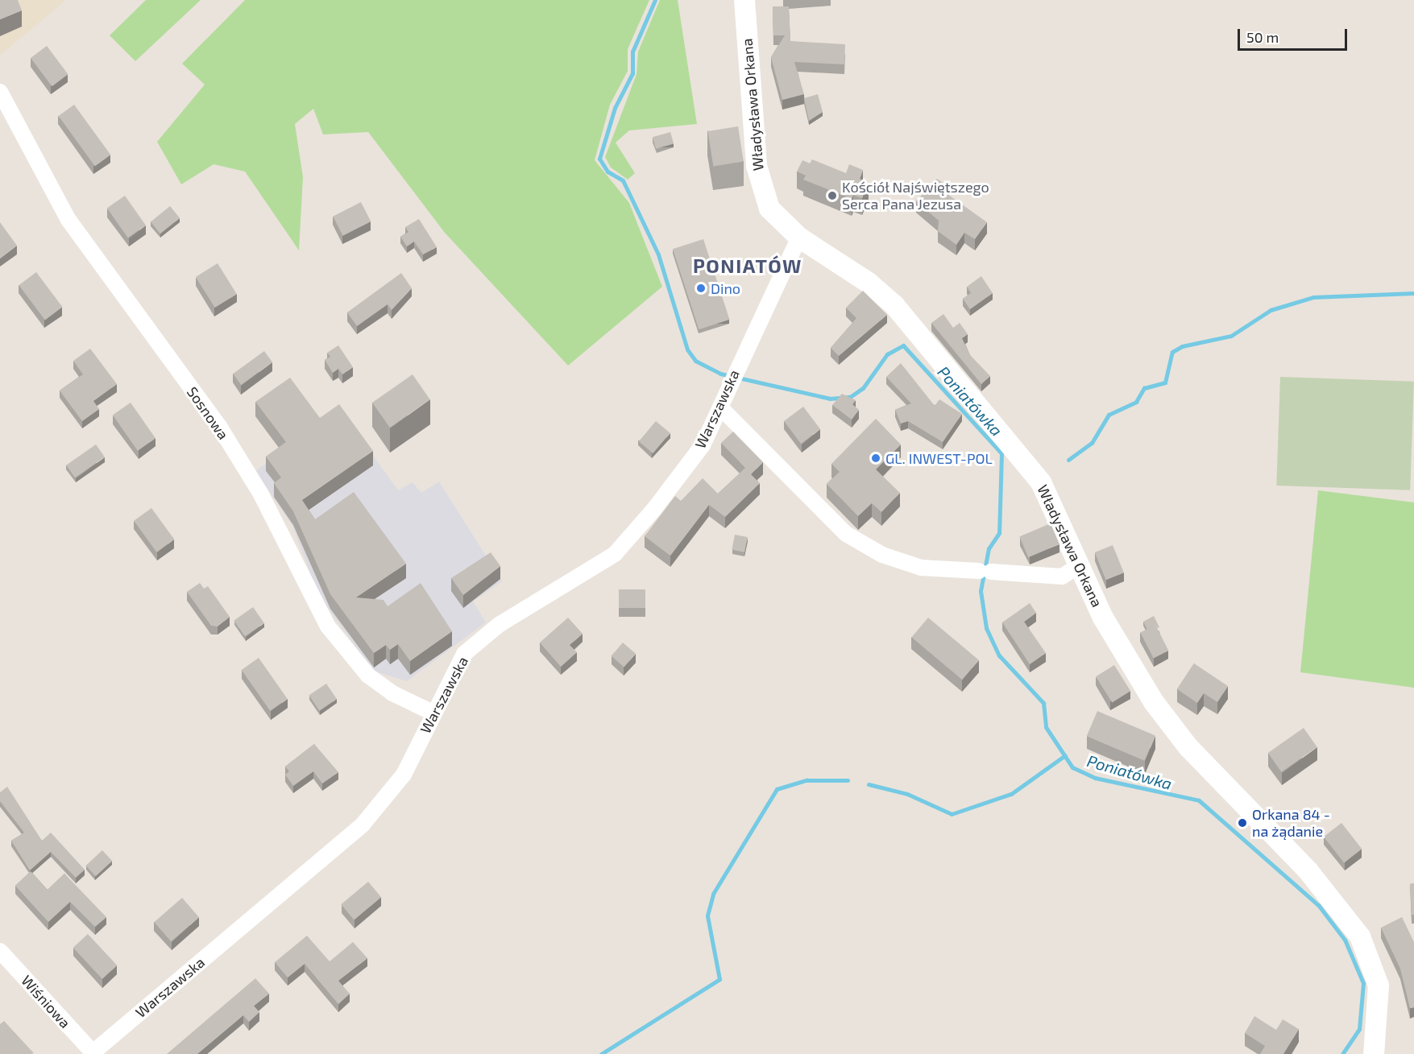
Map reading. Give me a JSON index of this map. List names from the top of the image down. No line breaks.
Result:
{"streets":{"street":["Władysława Orkana","Warszawska","Sosnowa","Wiśniowa"]},"crossings":[["Władysława Orkana","Warszawska"],["Warszawska","Sosnowa"],["Warszawska","Wiśniowa"]],"districts":["PONIATÓW"],"water":["Poniatówka"],"places":["Kościół Najświętszego Serca Pana Jezusa","Dino","GL. INWEST-POL","Orkana 84 - na żądanie"],"scale_bar":"50 m"}
